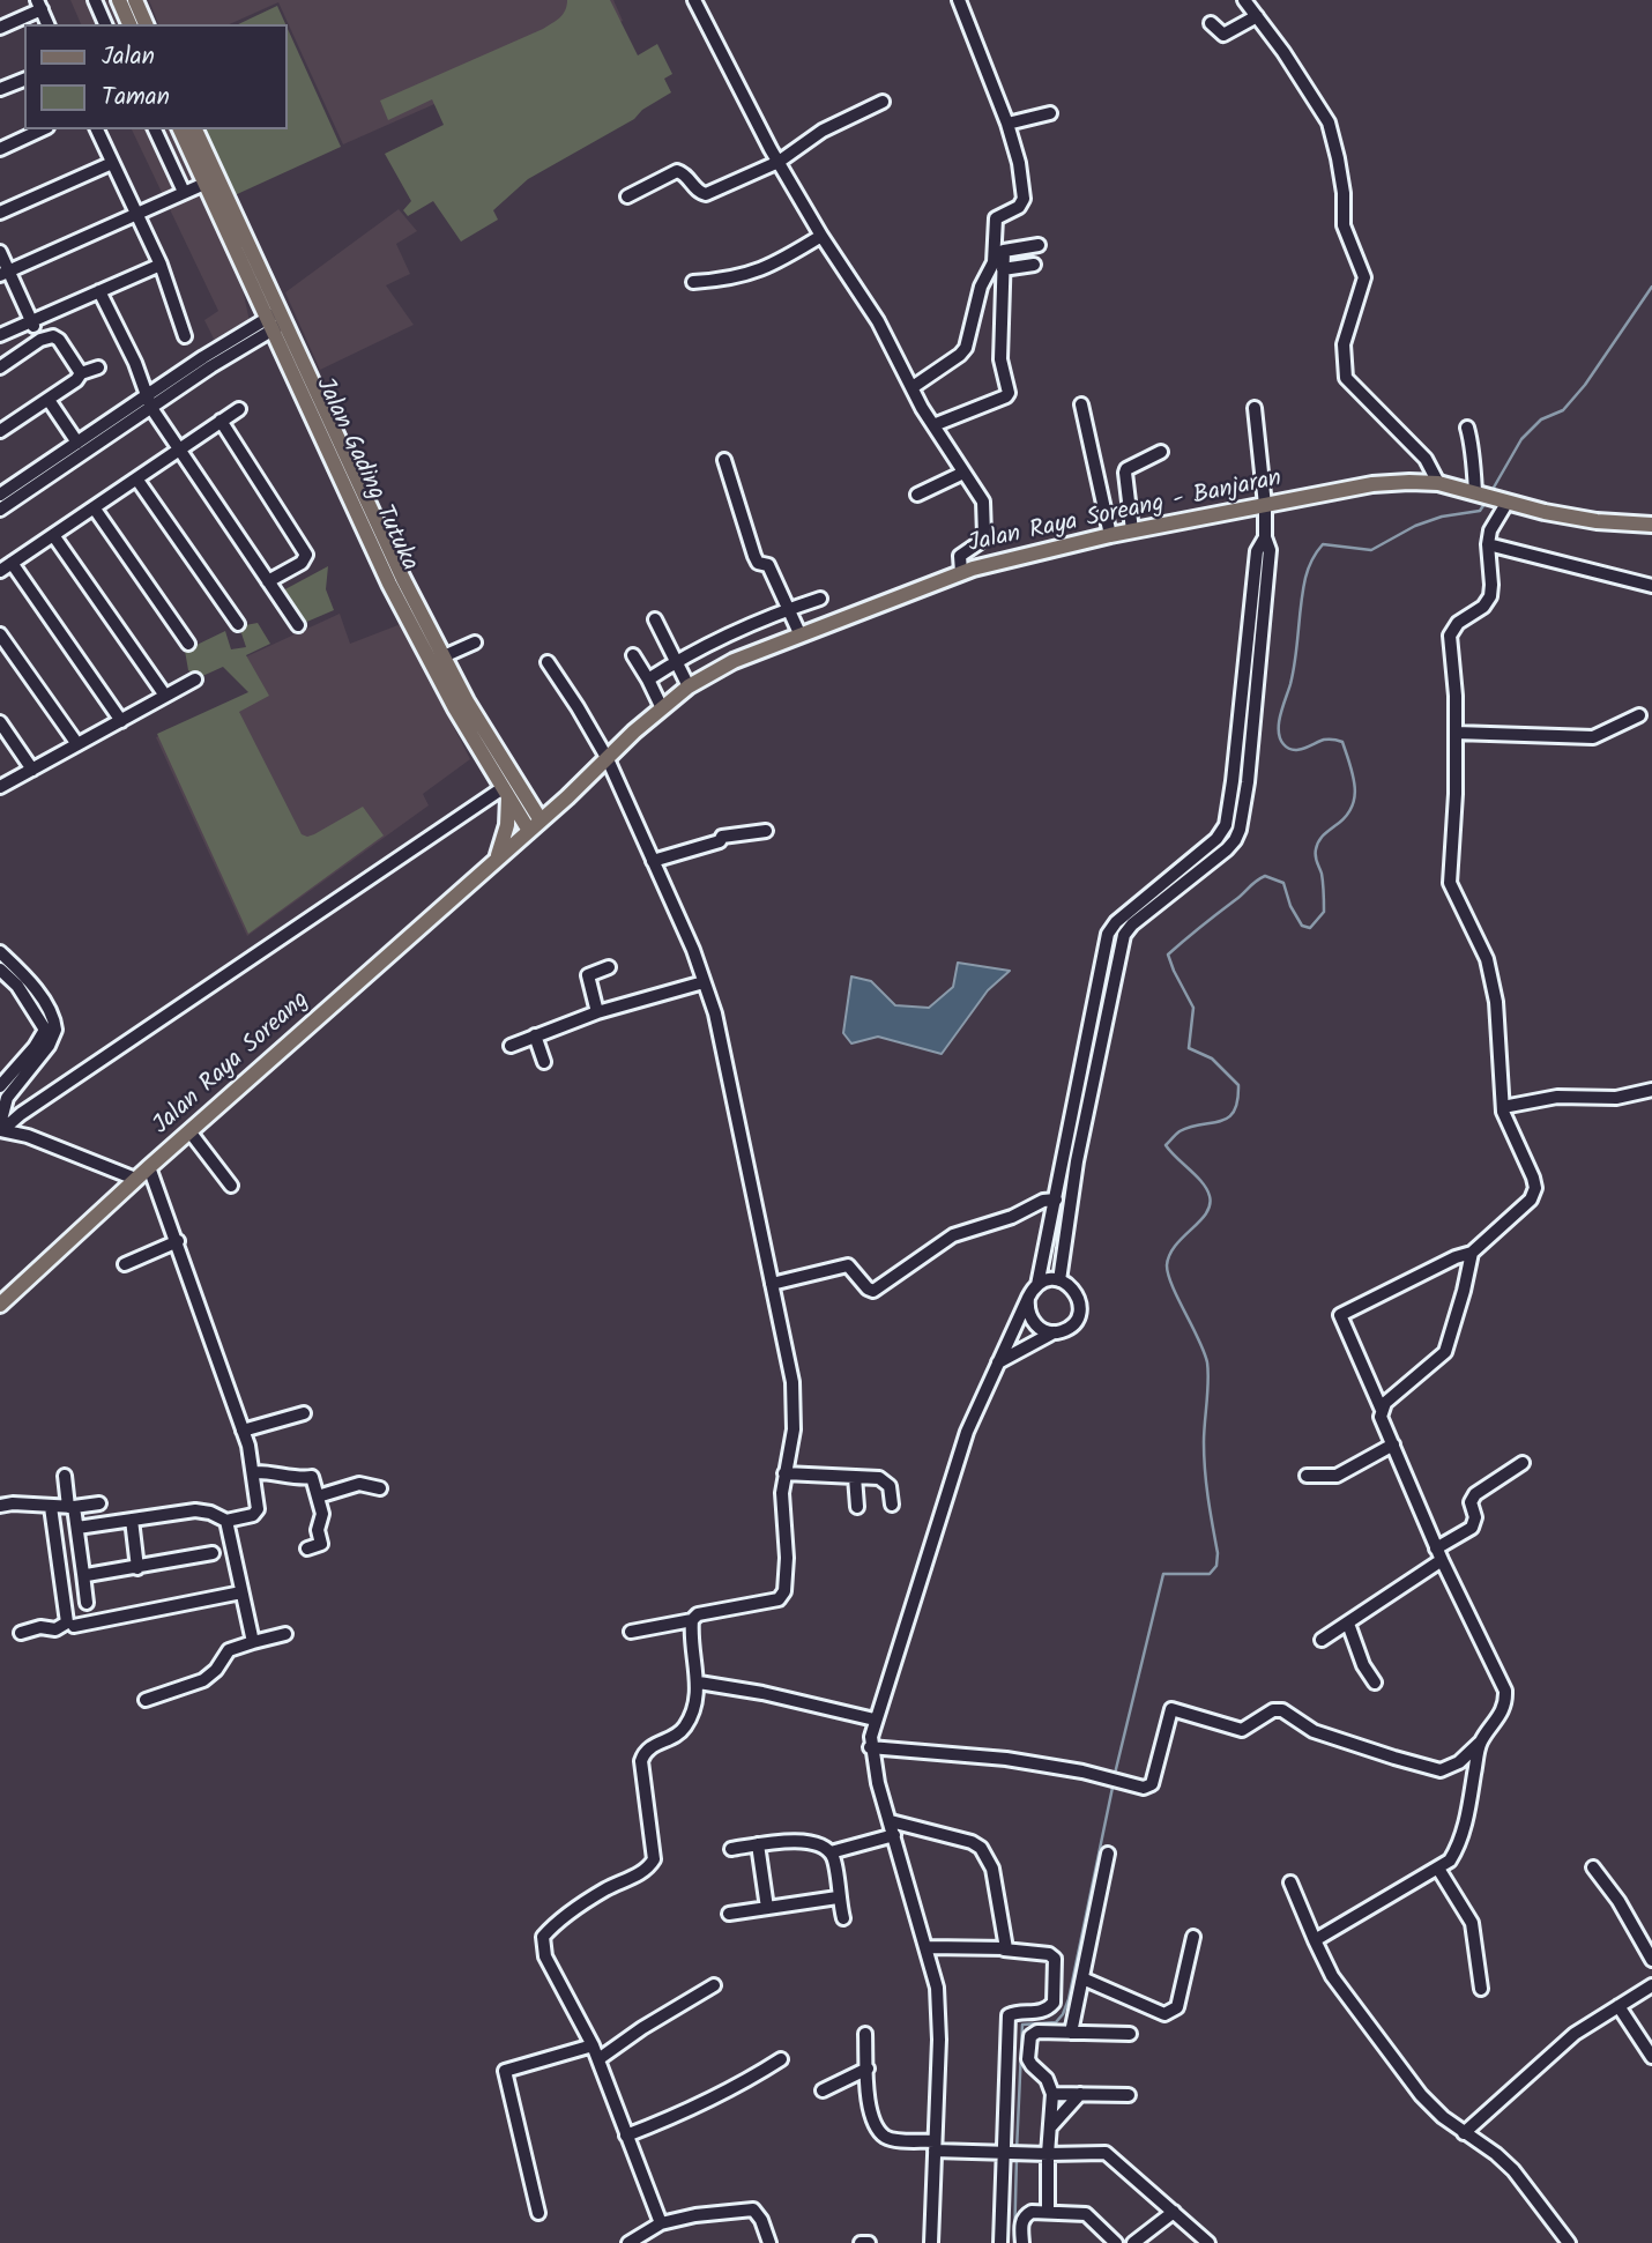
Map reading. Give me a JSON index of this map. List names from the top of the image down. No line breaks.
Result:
{"streets":{"main road":["Jalan Gading Tutuka","Jalan Raya Soreang - Banjaran","Jalan Raya Soreang"]},"crossings":[["Jalan Gading Tutuka","Jalan Raya Soreang - Banjaran"],["Jalan Raya Soreang - Banjaran","Jalan Raya Soreang"]],"legend":["Jalan","Taman"]}
